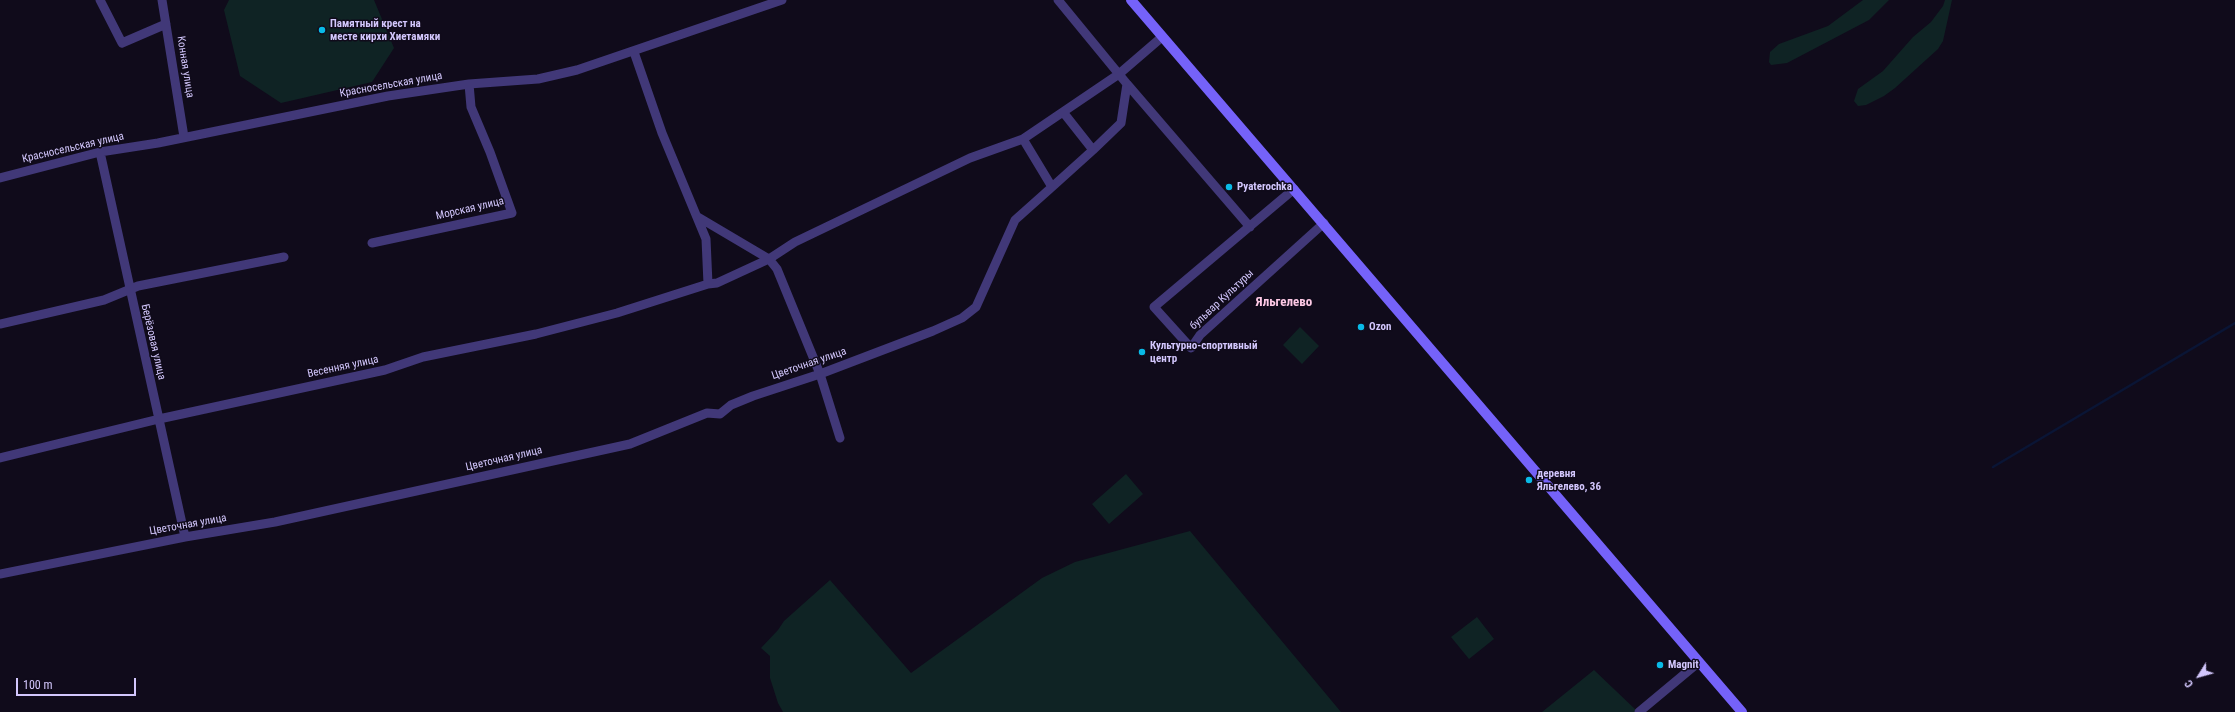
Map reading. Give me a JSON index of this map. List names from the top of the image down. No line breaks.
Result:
{"streets":{"street":["Конная улица","Красносельская улица","Морская улица","бульвар Культуры","Берёзовая улица","Цветочная улица","Весенняя улица"]},"crossings":[["Конная улица","Красносельская улица"],["Красносельская улица","Морская улица"],["Красносельская улица","Берёзовая улица"],["Берёзовая улица","Цветочная улица"],["Берёзовая улица","Весенняя улица"]],"districts":["Яльгелево"],"places":["Памятный крест на месте кирхи Хиетамяки","Pyaterochka","Ozon","Культурно-спортивный центр","деревня Яльгелево, 36","Magnit"],"scale_bar":"100 m","north":"bottom left"}
